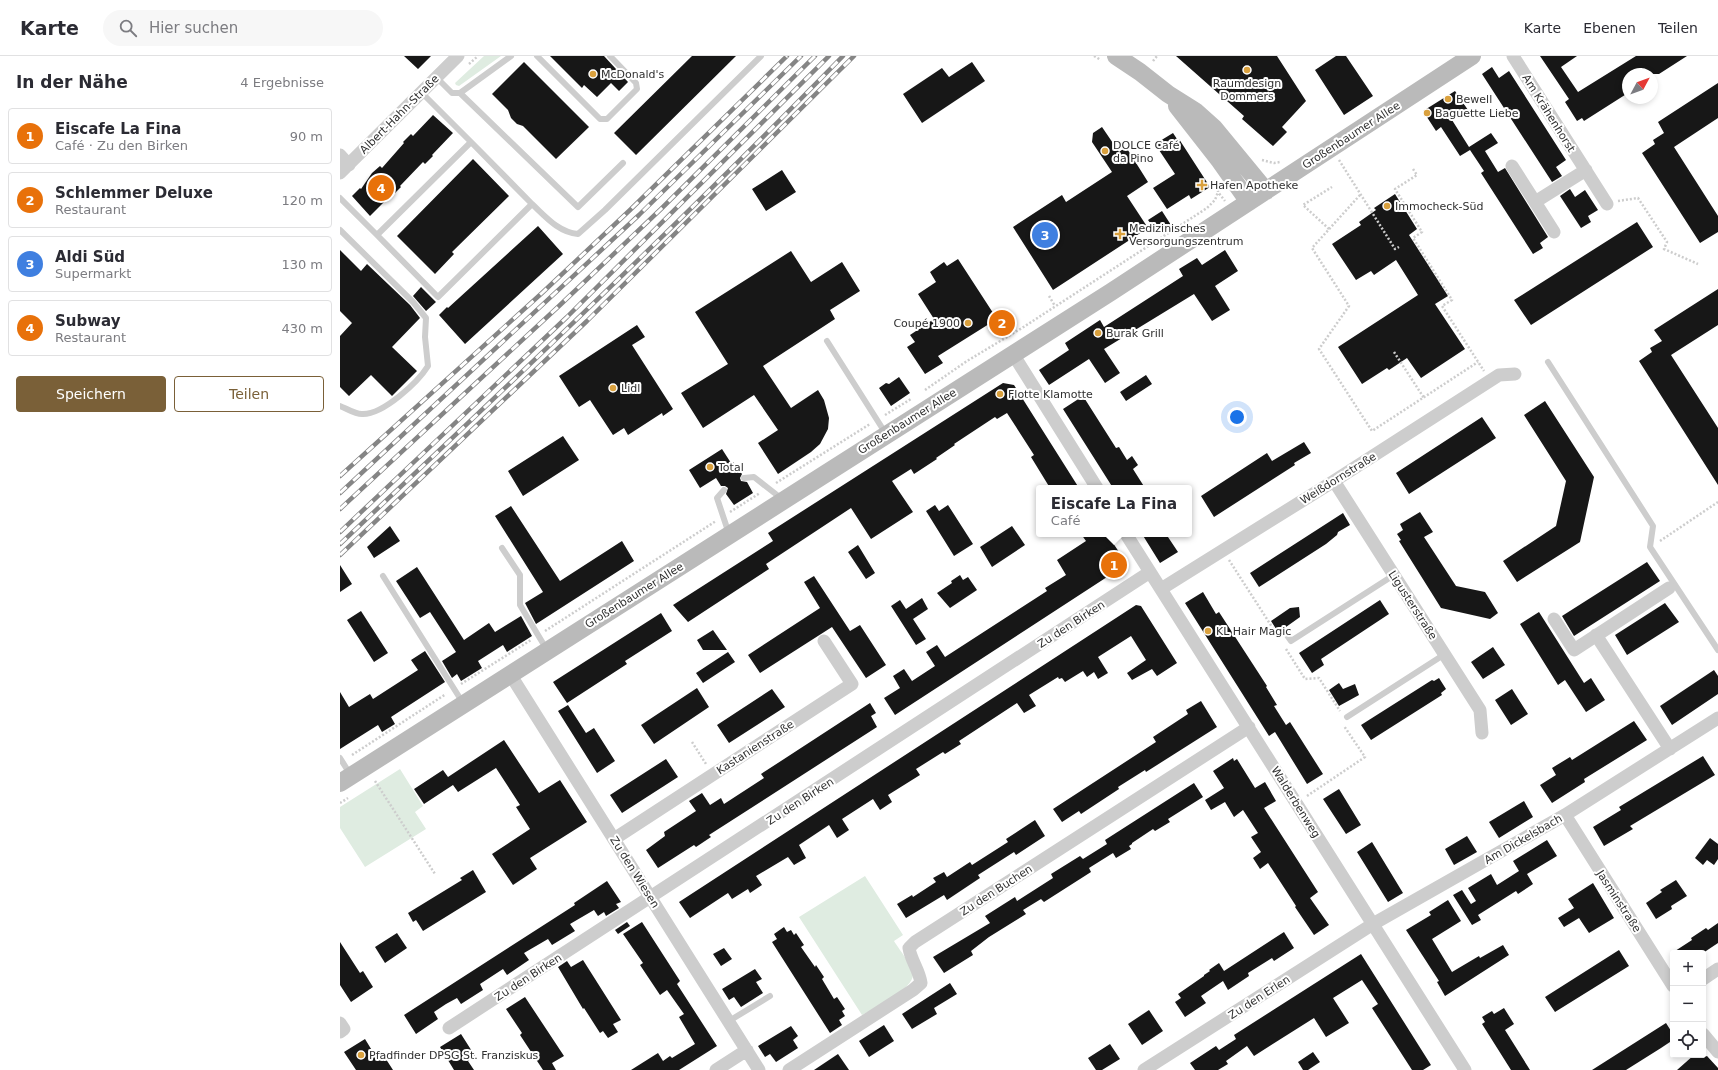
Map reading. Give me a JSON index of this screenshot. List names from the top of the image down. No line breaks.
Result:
{"streets":{"main road":["Großenbaumer Allee"],"street":["Am Krähenhorst","Albert-Hahn-Straße","Weißdornstraße","Ligusterstraße","Zu den Birken","Kastanienstraße","Walderbenweg","Am Dickelsbach","Zu den Wiesen","Zu den Buchen","Jasminstraße","Zu den Erlen"]},"crossings":[["Großenbaumer Allee","Zu den Wiesen"],["Weißdornstraße","Ligusterstraße"],["Weißdornstraße","Walderbenweg"],["Zu den Birken","Walderbenweg"],["Zu den Birken","Zu den Wiesen"],["Kastanienstraße","Zu den Wiesen"],["Walderbenweg","Am Dickelsbach"],["Walderbenweg","Zu den Buchen"],["Walderbenweg","Zu den Erlen"],["Am Dickelsbach","Jasminstraße"],["Am Dickelsbach","Zu den Erlen"]],"places":{"other":["Raumdesign Dommers","McDonald's","Bewell","Baguette Liebe","DOLCE Café da Pino","Immocheck-Süd","Coupé 1900","Burak Grill","Lidl","Flotte Klamotte","Total","KL Hair Magic","Pfadfinder DPSG St. Franziskus"],"health":["Hafen Apotheke","Medizinisches Versorgungszentrum"]},"north":"top right","page":{"header":"Karte","search":"Hier suchen","nav":["Karte","Ebenen","Teilen"],"heading":["In der Nähe","4 Ergebnisse"],"list":[{"mark":"1","name":"Eiscafe La Fina","note":"Café · Zu den Birken","value":"90 m"},{"mark":"2","name":"Schlemmer Deluxe","note":"Restaurant","value":"120 m"},{"mark":"3","name":"Aldi Süd","note":"Supermarkt","value":"130 m"},{"mark":"4","name":"Subway","note":"Restaurant","value":"430 m"}],"pins":["4","3","2","1"],"buttons":["Speichern","Teilen"],"popup":["Eiscafe La Fina","Café"],"map_buttons":["+","−"]}}
